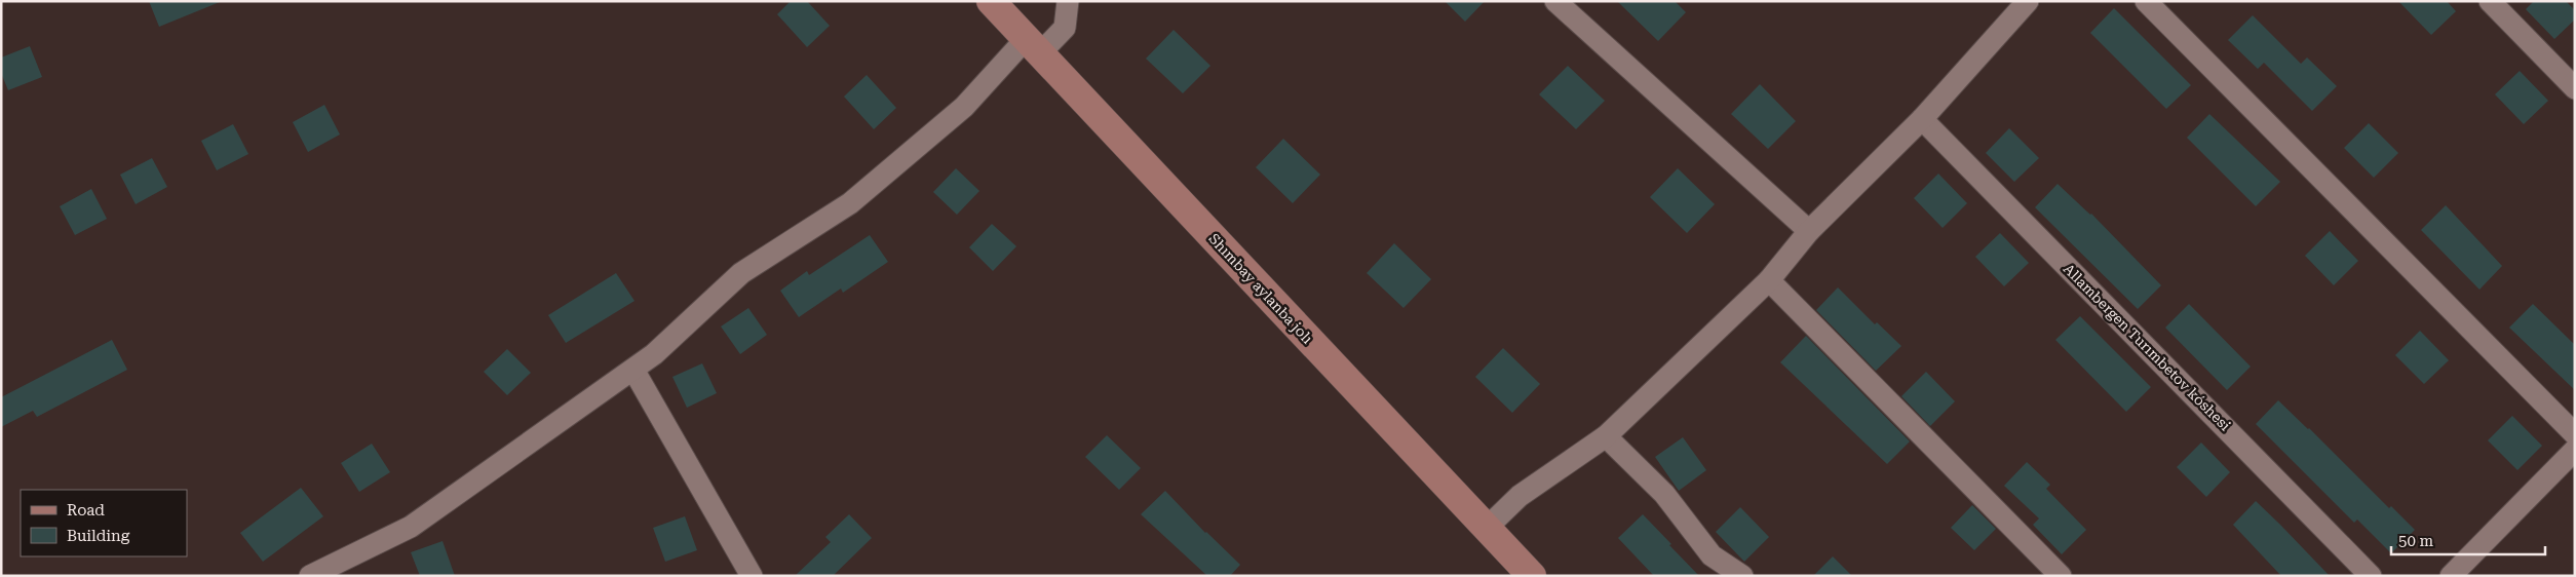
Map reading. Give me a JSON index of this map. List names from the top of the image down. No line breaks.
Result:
{"streets":{"main road":["Shımbay aylanba jolı"],"street":["Allambergen Turımbetov kóshesi"]},"legend":["Road","Building"],"scale_bar":"50 m"}
